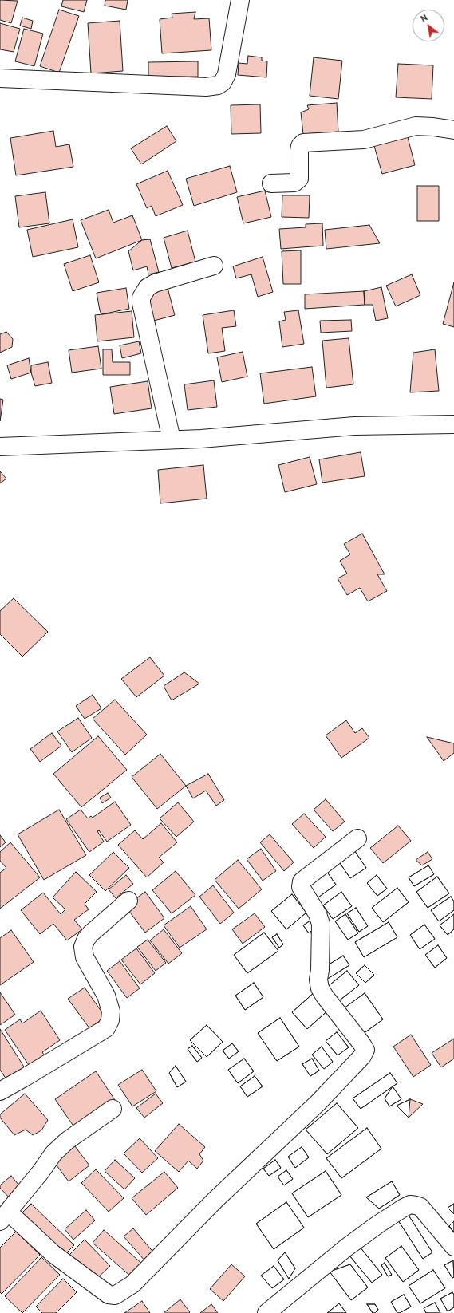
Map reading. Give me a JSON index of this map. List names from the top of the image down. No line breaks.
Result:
{"north":"top left"}
